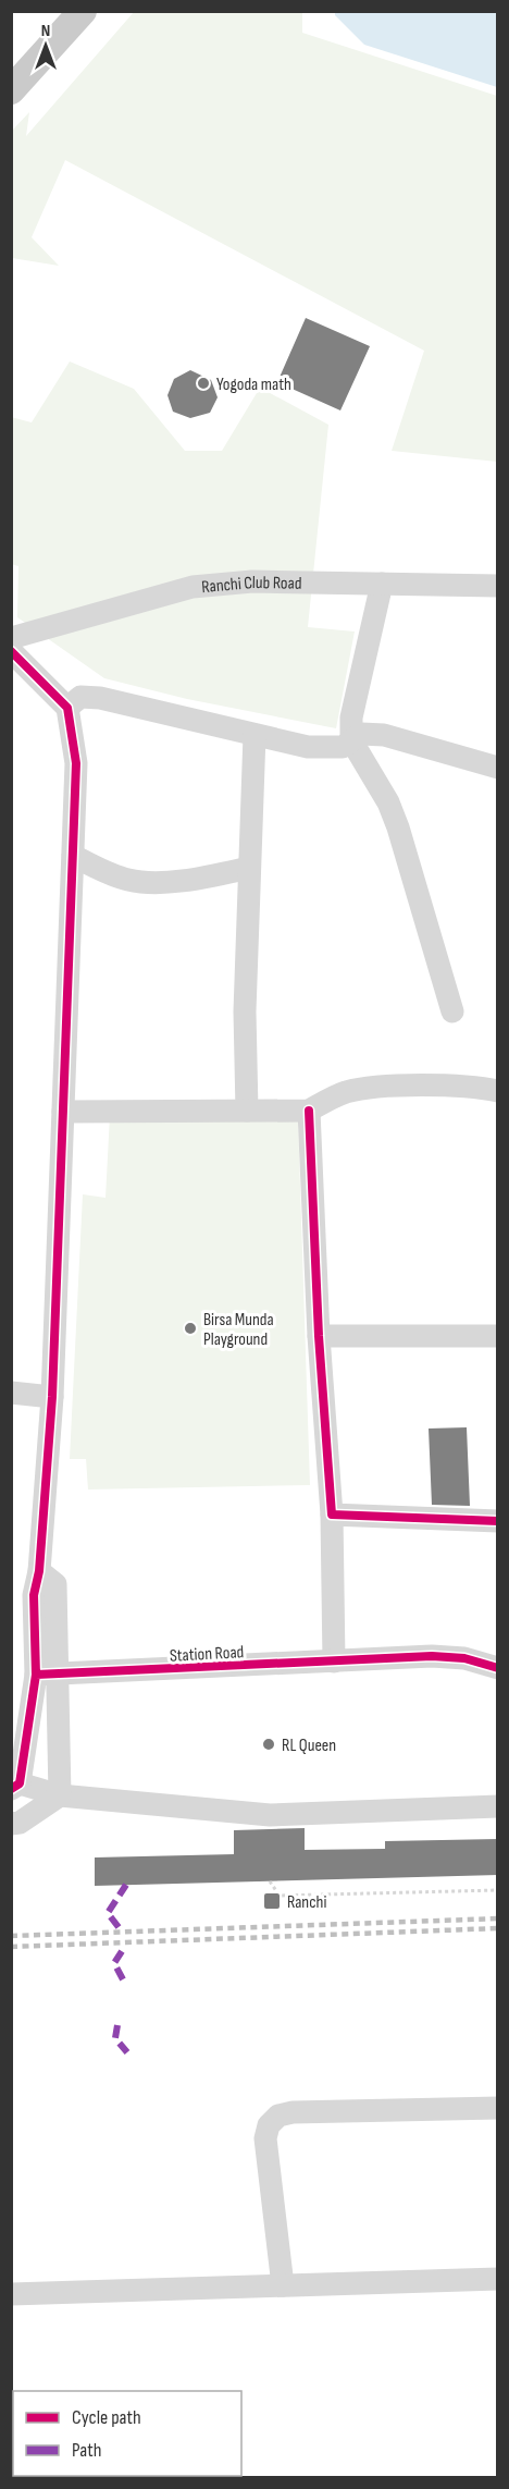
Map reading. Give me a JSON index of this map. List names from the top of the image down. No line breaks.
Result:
{"streets":{"street":["Ranchi Club Road","Station Road"]},"places":{"other":["Yogoda math","Birsa Munda Playground","RL Queen"],"transit":["Ranchi"]},"legend":["Cycle path","Path"],"north":"top"}
